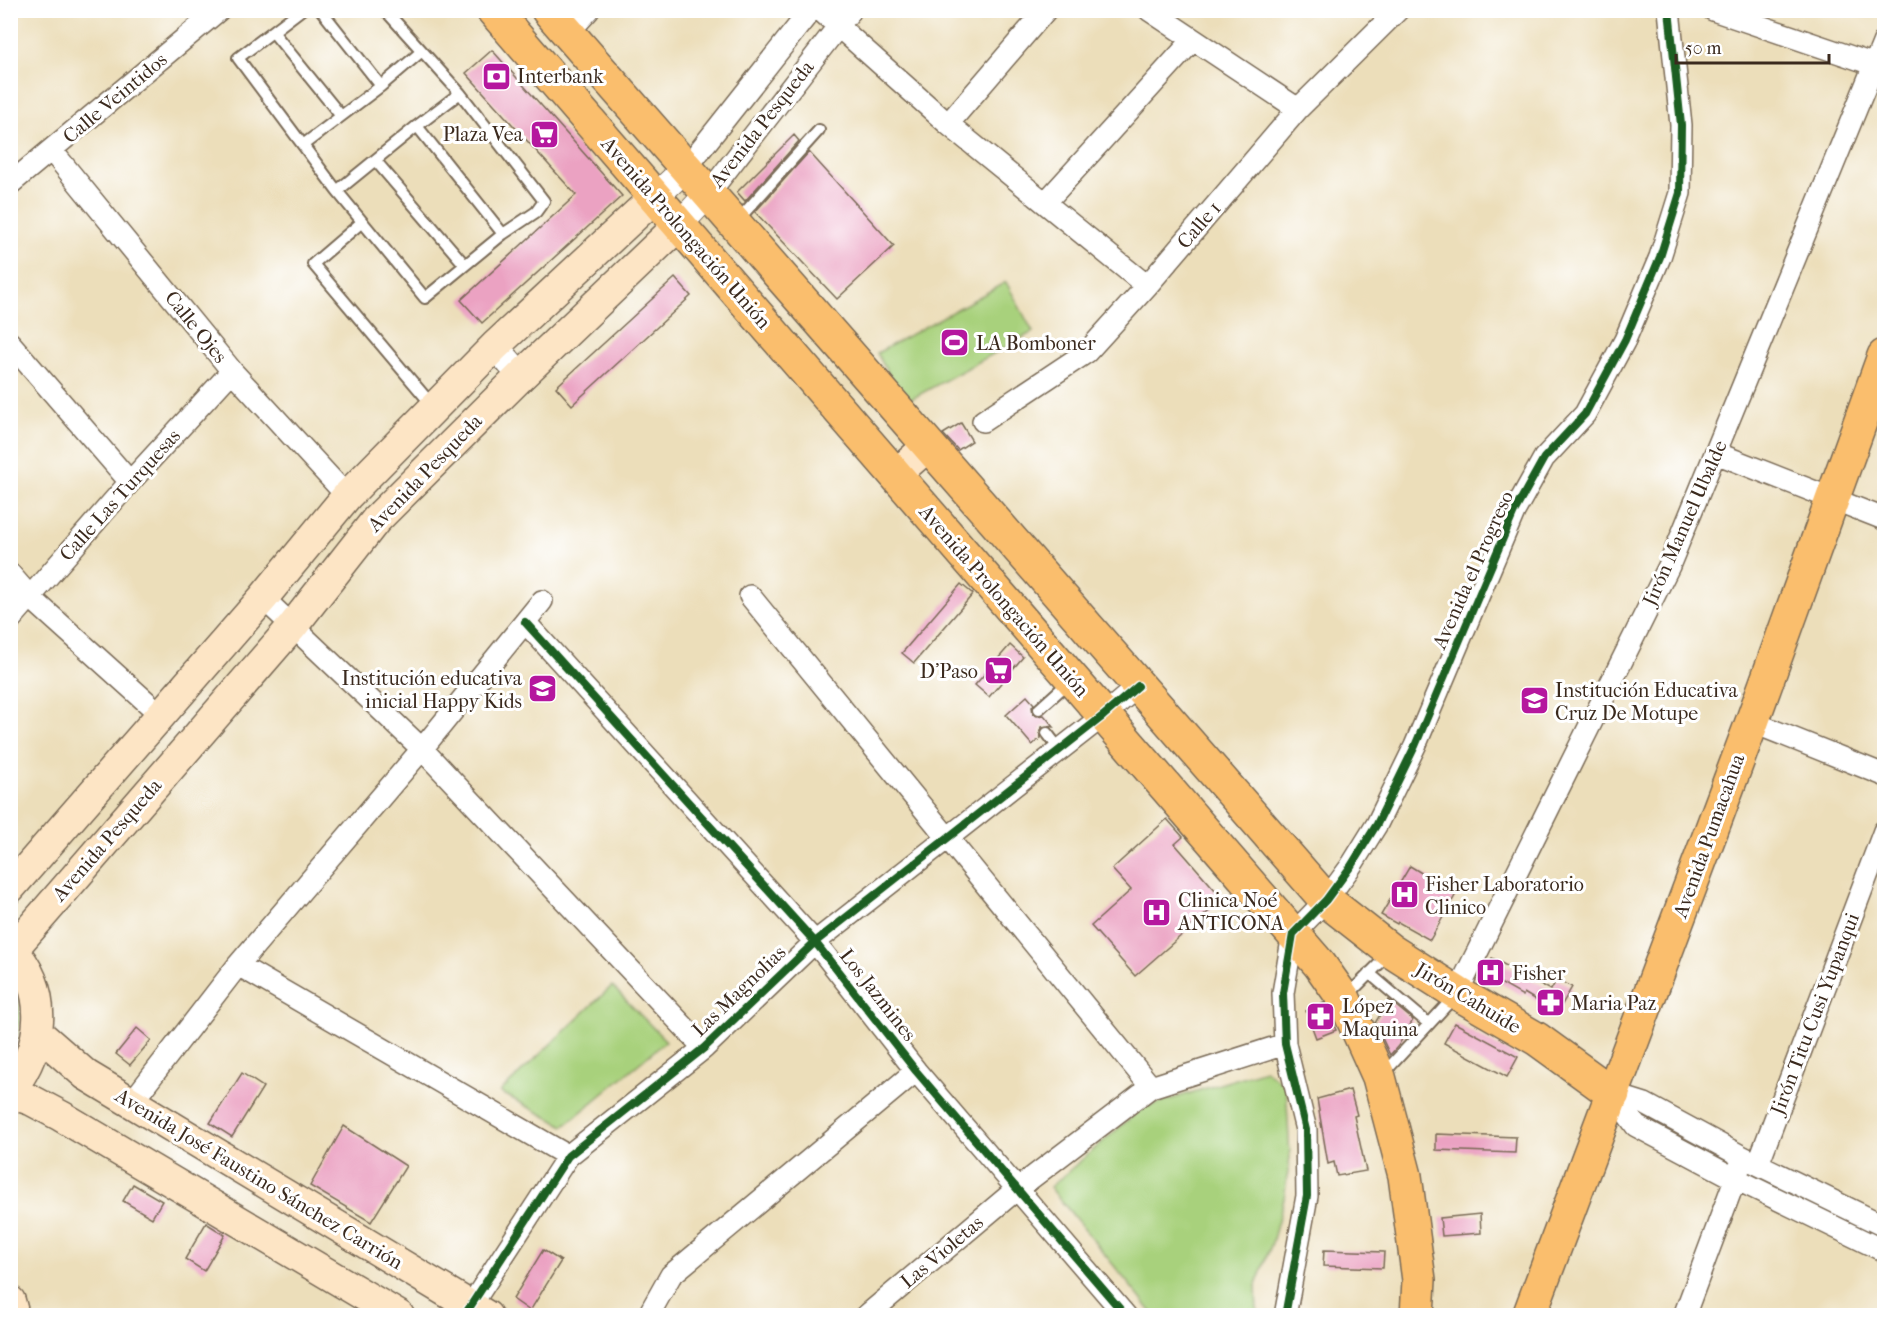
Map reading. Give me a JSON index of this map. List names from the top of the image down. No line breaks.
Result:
{"streets":{"main road":["Avenida Pesqueda","Avenida Prolongación Unión","Avenida Pumacahua","Jirón Cahuide","Avenida José Faustino Sánchez Carrión"],"street":["Calle Veintidos","Calle 1","Calle Ojes","Calle Las Turquesas","Jirón Manuel Ubalde","Avenida el Progreso","Las Magnolias","Los Jazmines","Jirón Titu Cusi Yupanqui","Las Violetas"]},"crossings":[["Calle Veintidos","Calle Ojes"],["Avenida Pesqueda","Avenida Prolongación Unión"],["Avenida Pesqueda","Calle Ojes"],["Avenida Prolongación Unión","Avenida el Progreso"],["Avenida Prolongación Unión","Las Magnolias"],["Calle Ojes","Calle Las Turquesas"],["Jirón Manuel Ubalde","Jirón Cahuide"],["Avenida el Progreso","Jirón Cahuide"],["Avenida Pumacahua","Jirón Cahuide"],["Las Magnolias","Los Jazmines"],["Las Magnolias","Avenida José Faustino Sánchez Carrión"],["Los Jazmines","Las Violetas"],["Jirón Cahuide","Jirón Titu Cusi Yupanqui"]],"places":{"bank":["Interbank"],"supermarket":["Plaza Vea","D'Paso"],"sports":["LA Bomboner"],"school or university":["Institución educativa inicial Happy Kids","Institución Educativa Cruz De Motupe"],"hospital":["Fisher Laboratorio Clinico","Clinica Noé ANTICONA","Fisher"],"pharmacy":["Maria Paz","López Maquina"]},"scale_bar":"50 m"}
